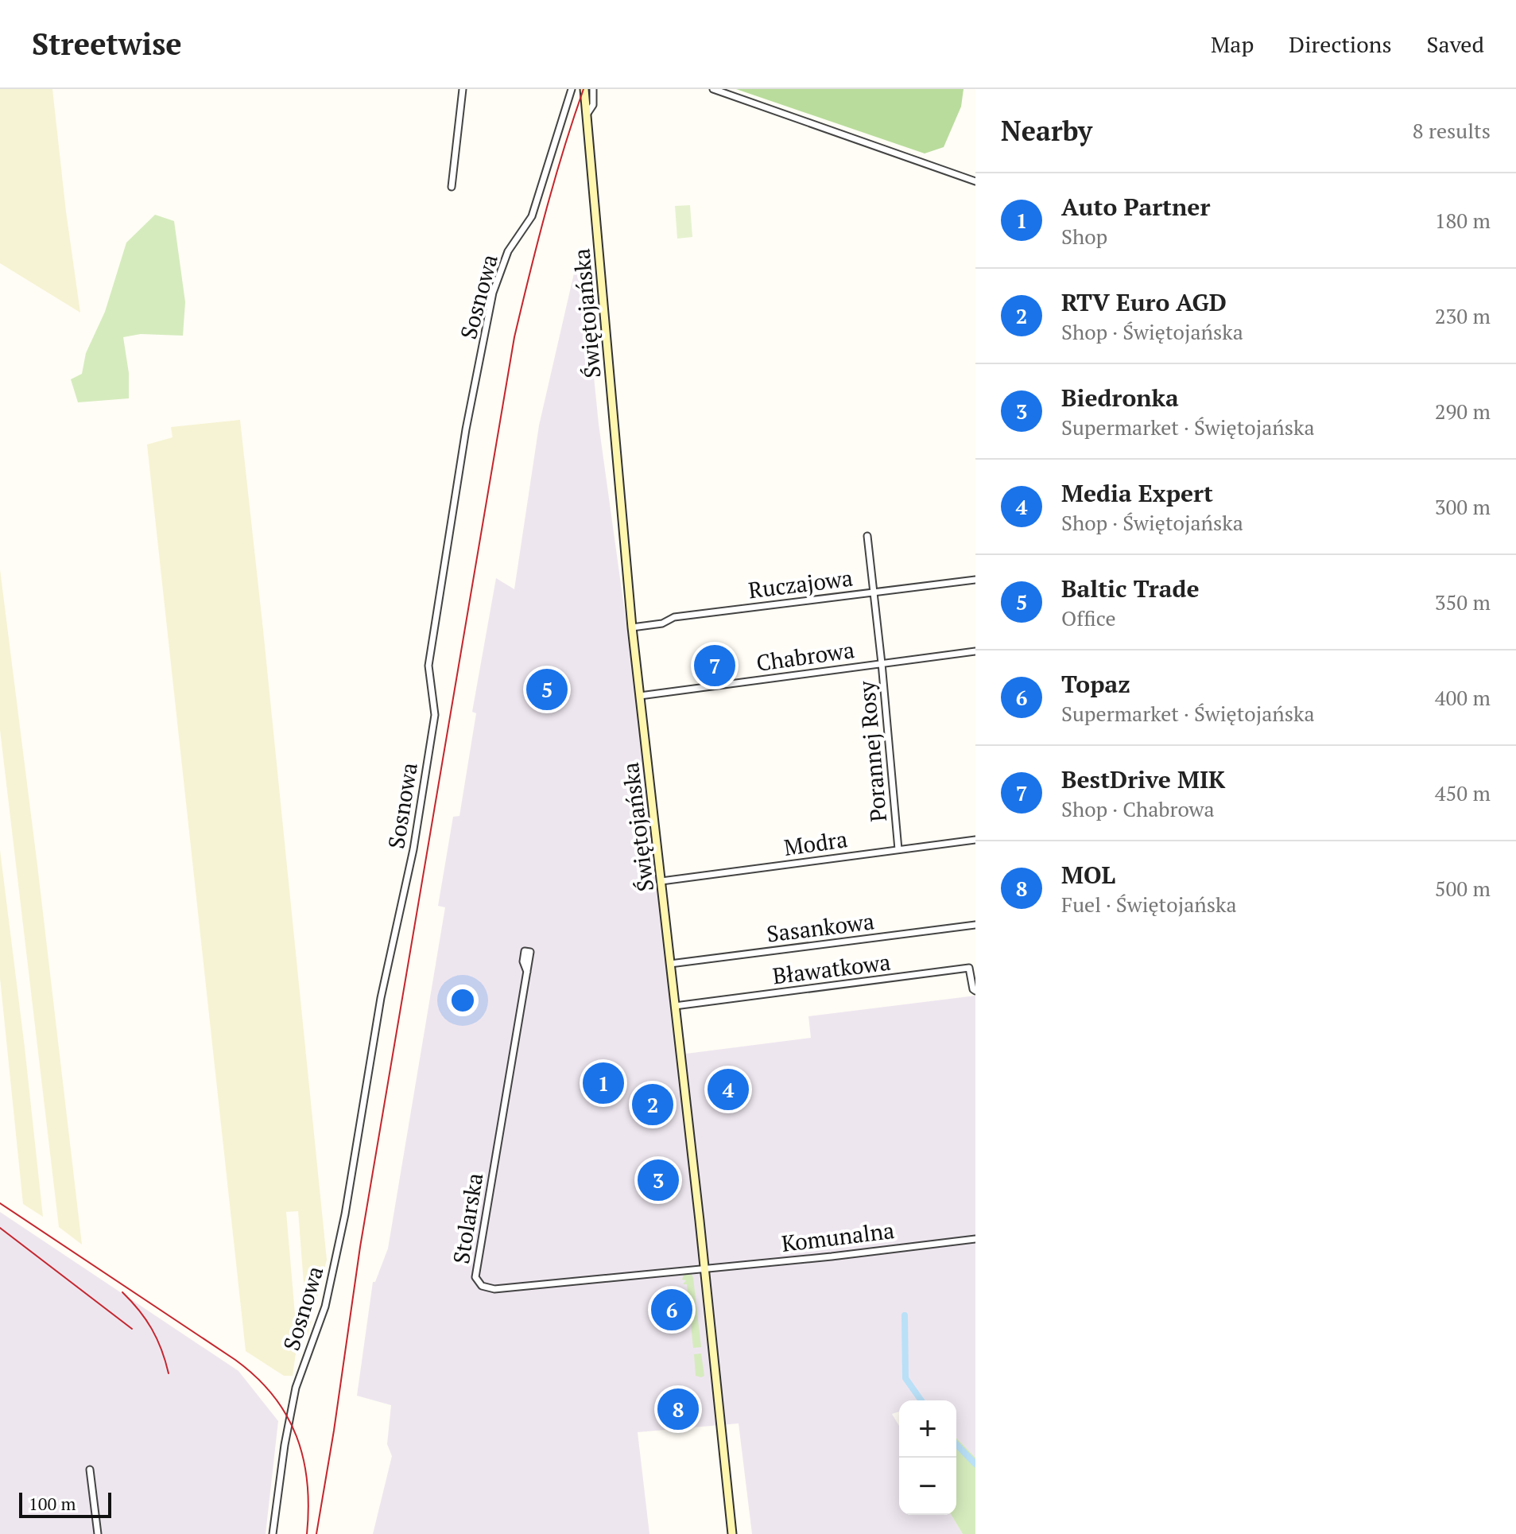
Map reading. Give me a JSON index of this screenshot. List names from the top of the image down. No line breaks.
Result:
{"streets":{"street":["Sosnowa","Świętojańska","Ruczajowa","Chabrowa","Porannej Rosy","Modra","Sasankowa","Bławatkowa","Stolarska","Komunalna"]},"crossings":[["Świętojańska","Ruczajowa"],["Świętojańska","Chabrowa"],["Świętojańska","Modra"],["Świętojańska","Sasankowa"],["Świętojańska","Bławatkowa"],["Świętojańska","Stolarska"],["Świętojańska","Komunalna"],["Ruczajowa","Porannej Rosy"],["Chabrowa","Porannej Rosy"],["Porannej Rosy","Modra"],["Stolarska","Komunalna"]],"scale_bar":"100 m","page":{"header":"Streetwise","nav":["Map","Directions","Saved"],"heading":["Nearby","8 results"],"list":[{"mark":"1","name":"Auto Partner","note":"Shop","value":"180 m"},{"mark":"2","name":"RTV Euro AGD","note":"Shop · Świętojańska","value":"230 m"},{"mark":"3","name":"Biedronka","note":"Supermarket · Świętojańska","value":"290 m"},{"mark":"4","name":"Media Expert","note":"Shop · Świętojańska","value":"300 m"},{"mark":"5","name":"Baltic Trade","note":"Office","value":"350 m"},{"mark":"6","name":"Topaz","note":"Supermarket · Świętojańska","value":"400 m"},{"mark":"7","name":"BestDrive MIK","note":"Shop · Chabrowa","value":"450 m"},{"mark":"8","name":"MOL","note":"Fuel · Świętojańska","value":"500 m"}],"pins":["7","5","1","4","2","3","6","8"],"map_buttons":["+","−"],"scale":"100 m"}}
